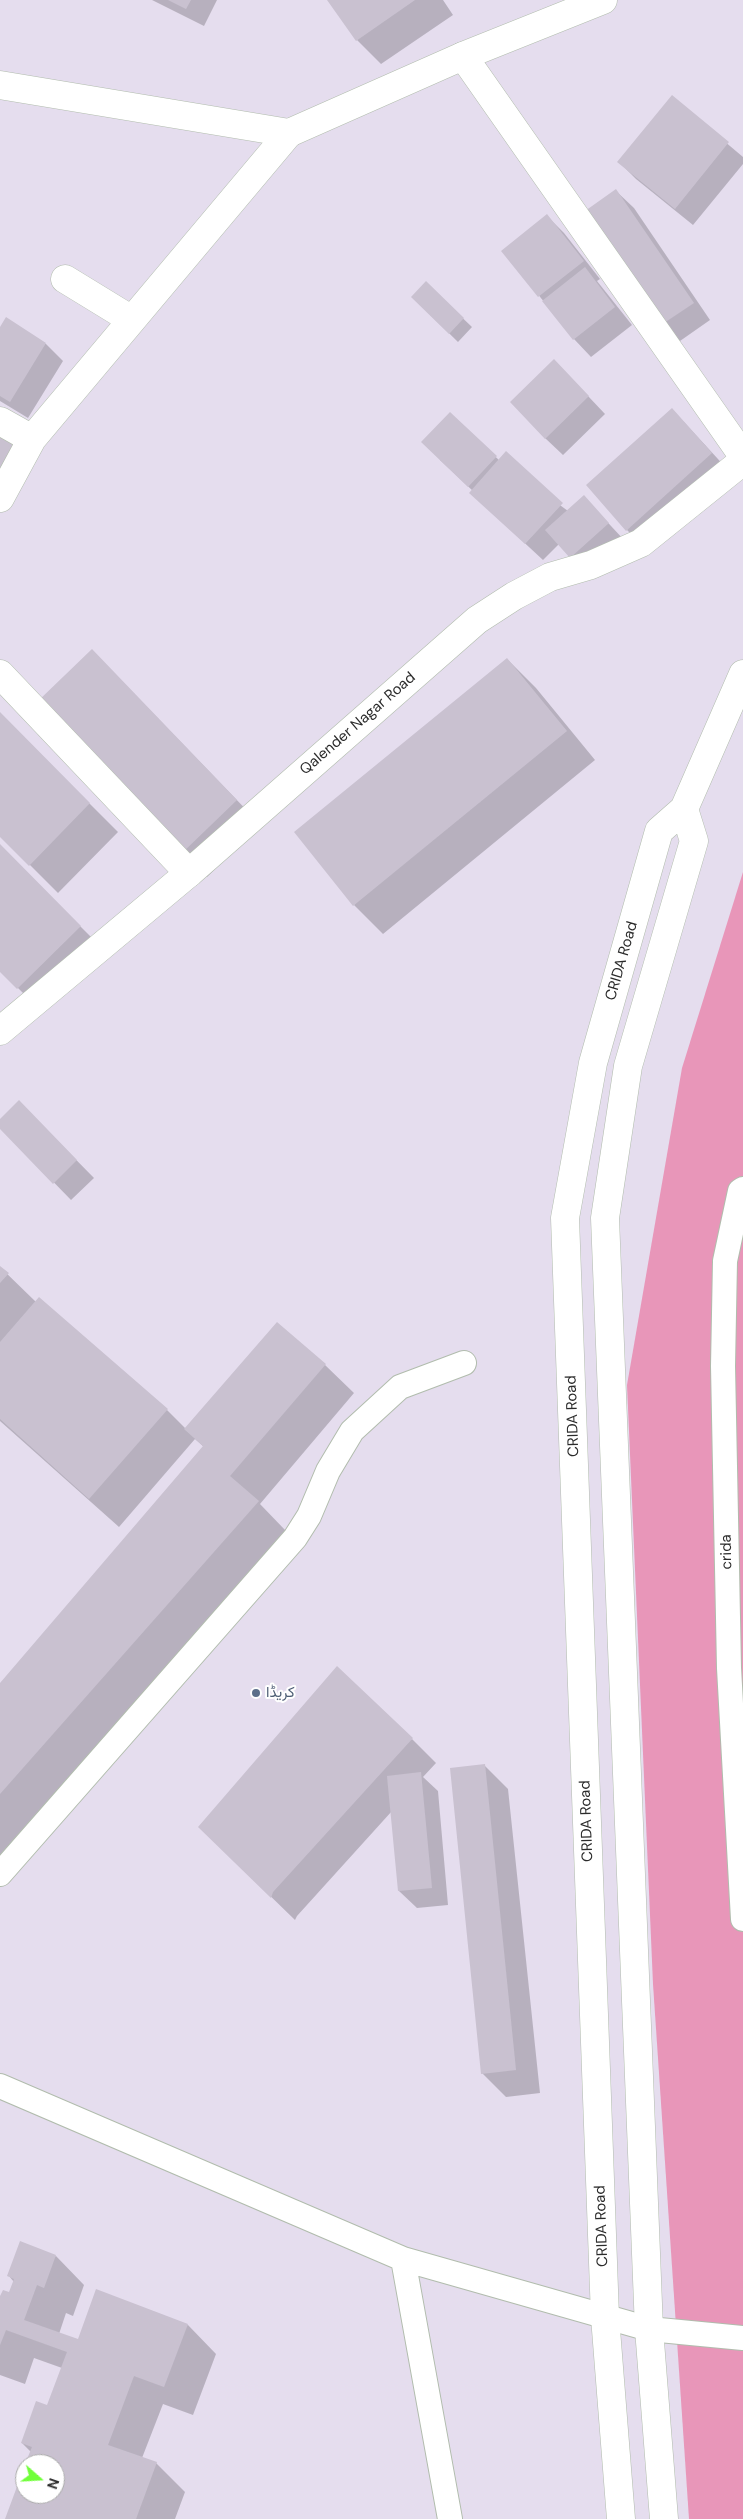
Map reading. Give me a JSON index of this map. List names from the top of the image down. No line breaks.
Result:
{"streets":{"main road":["Qalender Nagar Road","CRIDA Road"],"lane":["crida"]},"places":["کریڈا"],"north":"right"}
